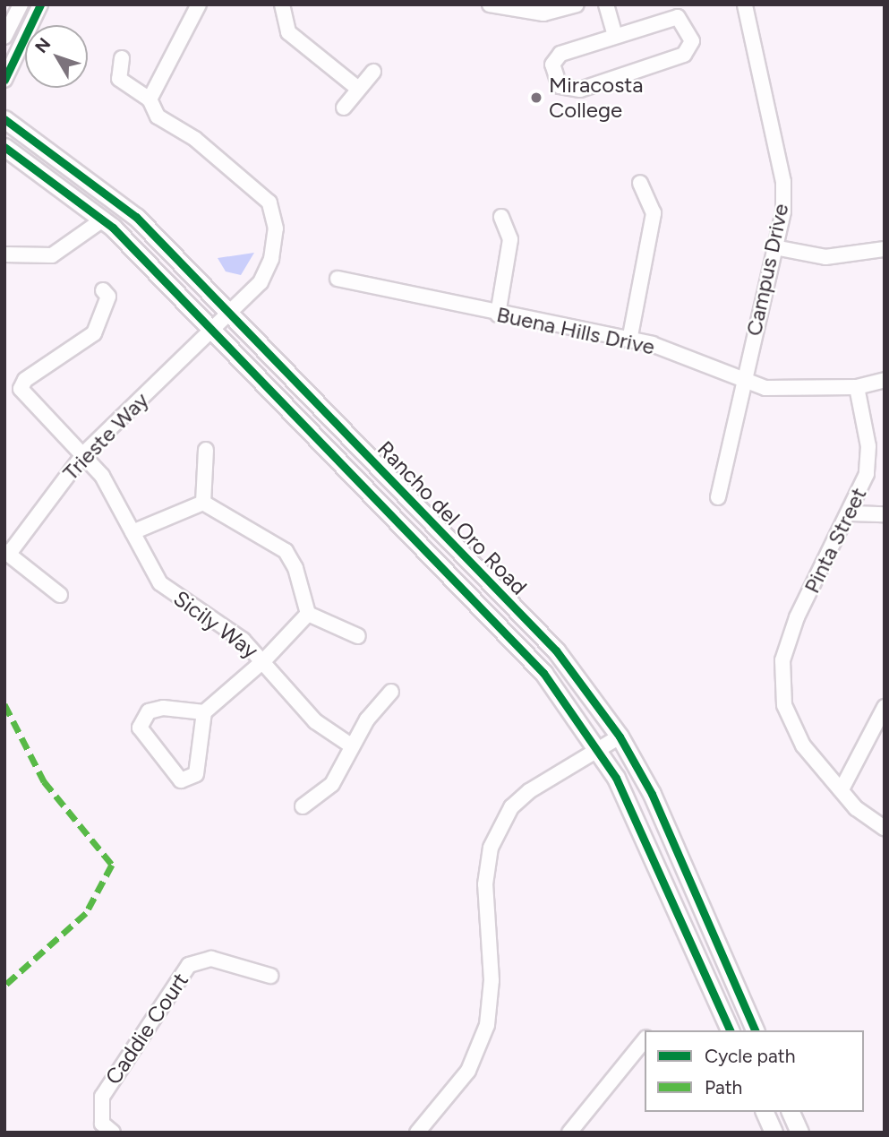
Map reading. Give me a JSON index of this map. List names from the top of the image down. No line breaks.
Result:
{"streets":{"main road":["Rancho del Oro Road"],"street":["Campus Drive","Buena Hills Drive","Trieste Way","Pinta Street","Sicily Way","Caddie Court"]},"crossings":[["Campus Drive","Buena Hills Drive"],["Buena Hills Drive","Pinta Street"],["Trieste Way","Rancho del Oro Road"],["Trieste Way","Sicily Way"]],"places":["Miracosta College"],"legend":["Cycle path","Path"],"north":"top left"}
